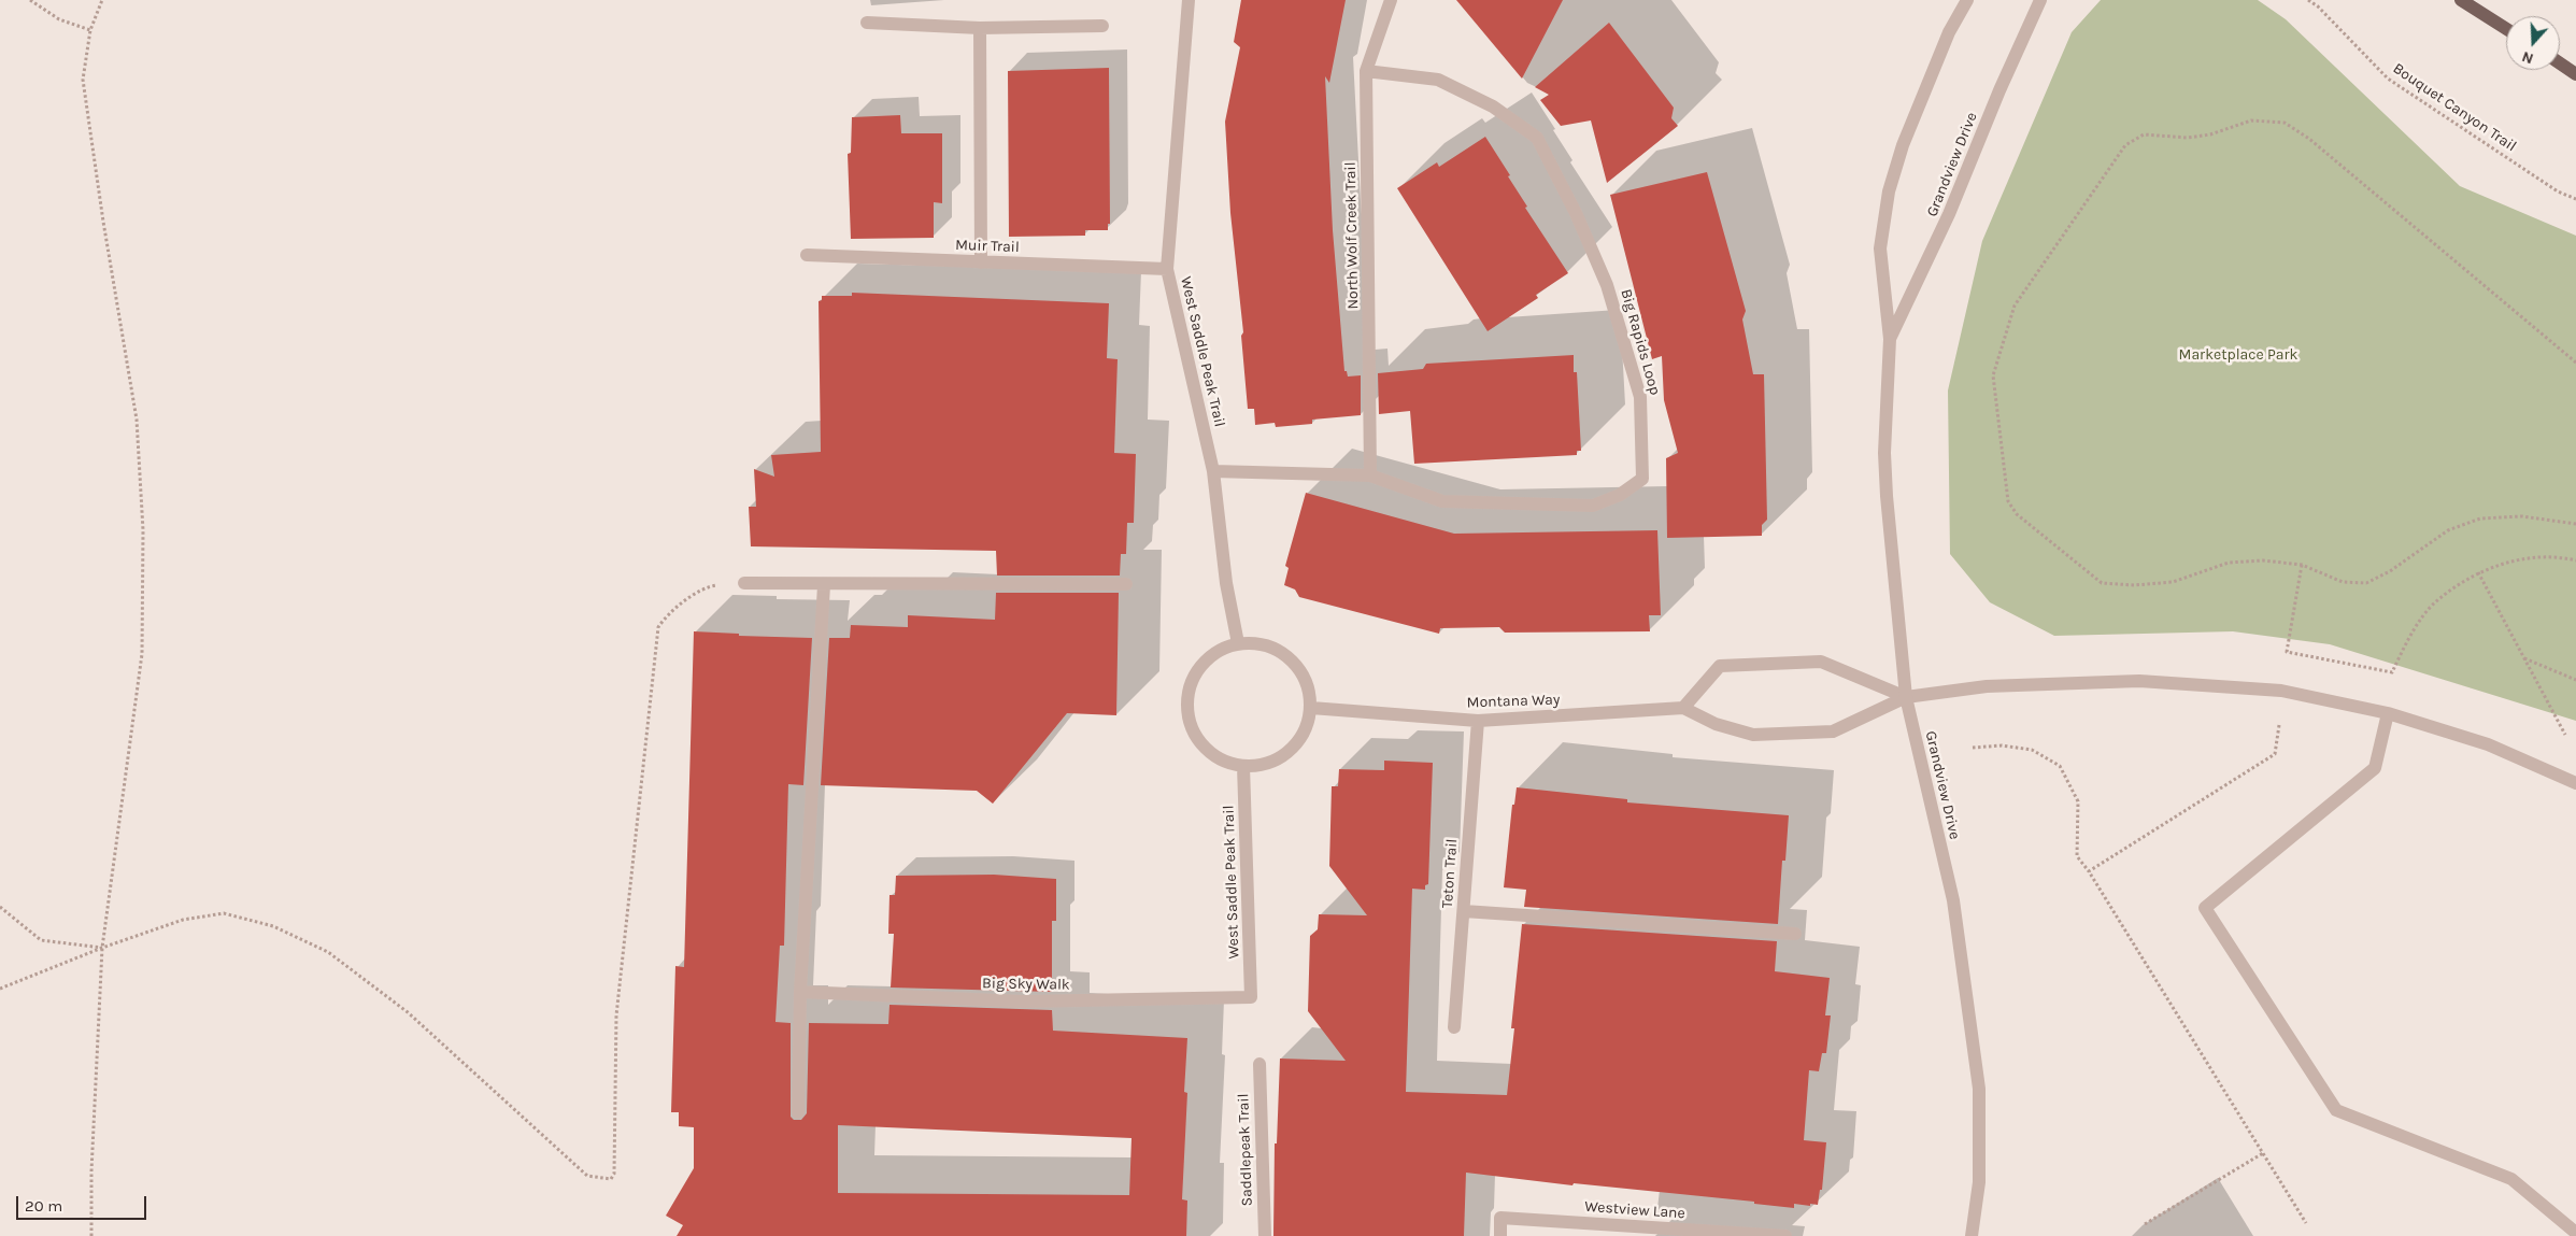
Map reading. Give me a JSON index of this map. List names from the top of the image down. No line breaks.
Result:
{"streets":{"street":["Grandview Drive","North Wolf Creek Trail","Muir Trail","Big Rapids Loop","West Saddle Peak Trail","Montana Way","Teton Trail","Big Sky Walk","Saddlepeak Trail","Westview Lane"],"path":["Bouquet Canyon Trail"]},"crossings":[["North Wolf Creek Trail","Big Rapids Loop"],["Muir Trail","West Saddle Peak Trail"],["Big Rapids Loop","West Saddle Peak Trail"],["West Saddle Peak Trail","Montana Way"],["West Saddle Peak Trail","Big Sky Walk"],["Montana Way","Teton Trail"]],"parks":["Marketplace Park"],"scale_bar":"20 m","north":"bottom"}
